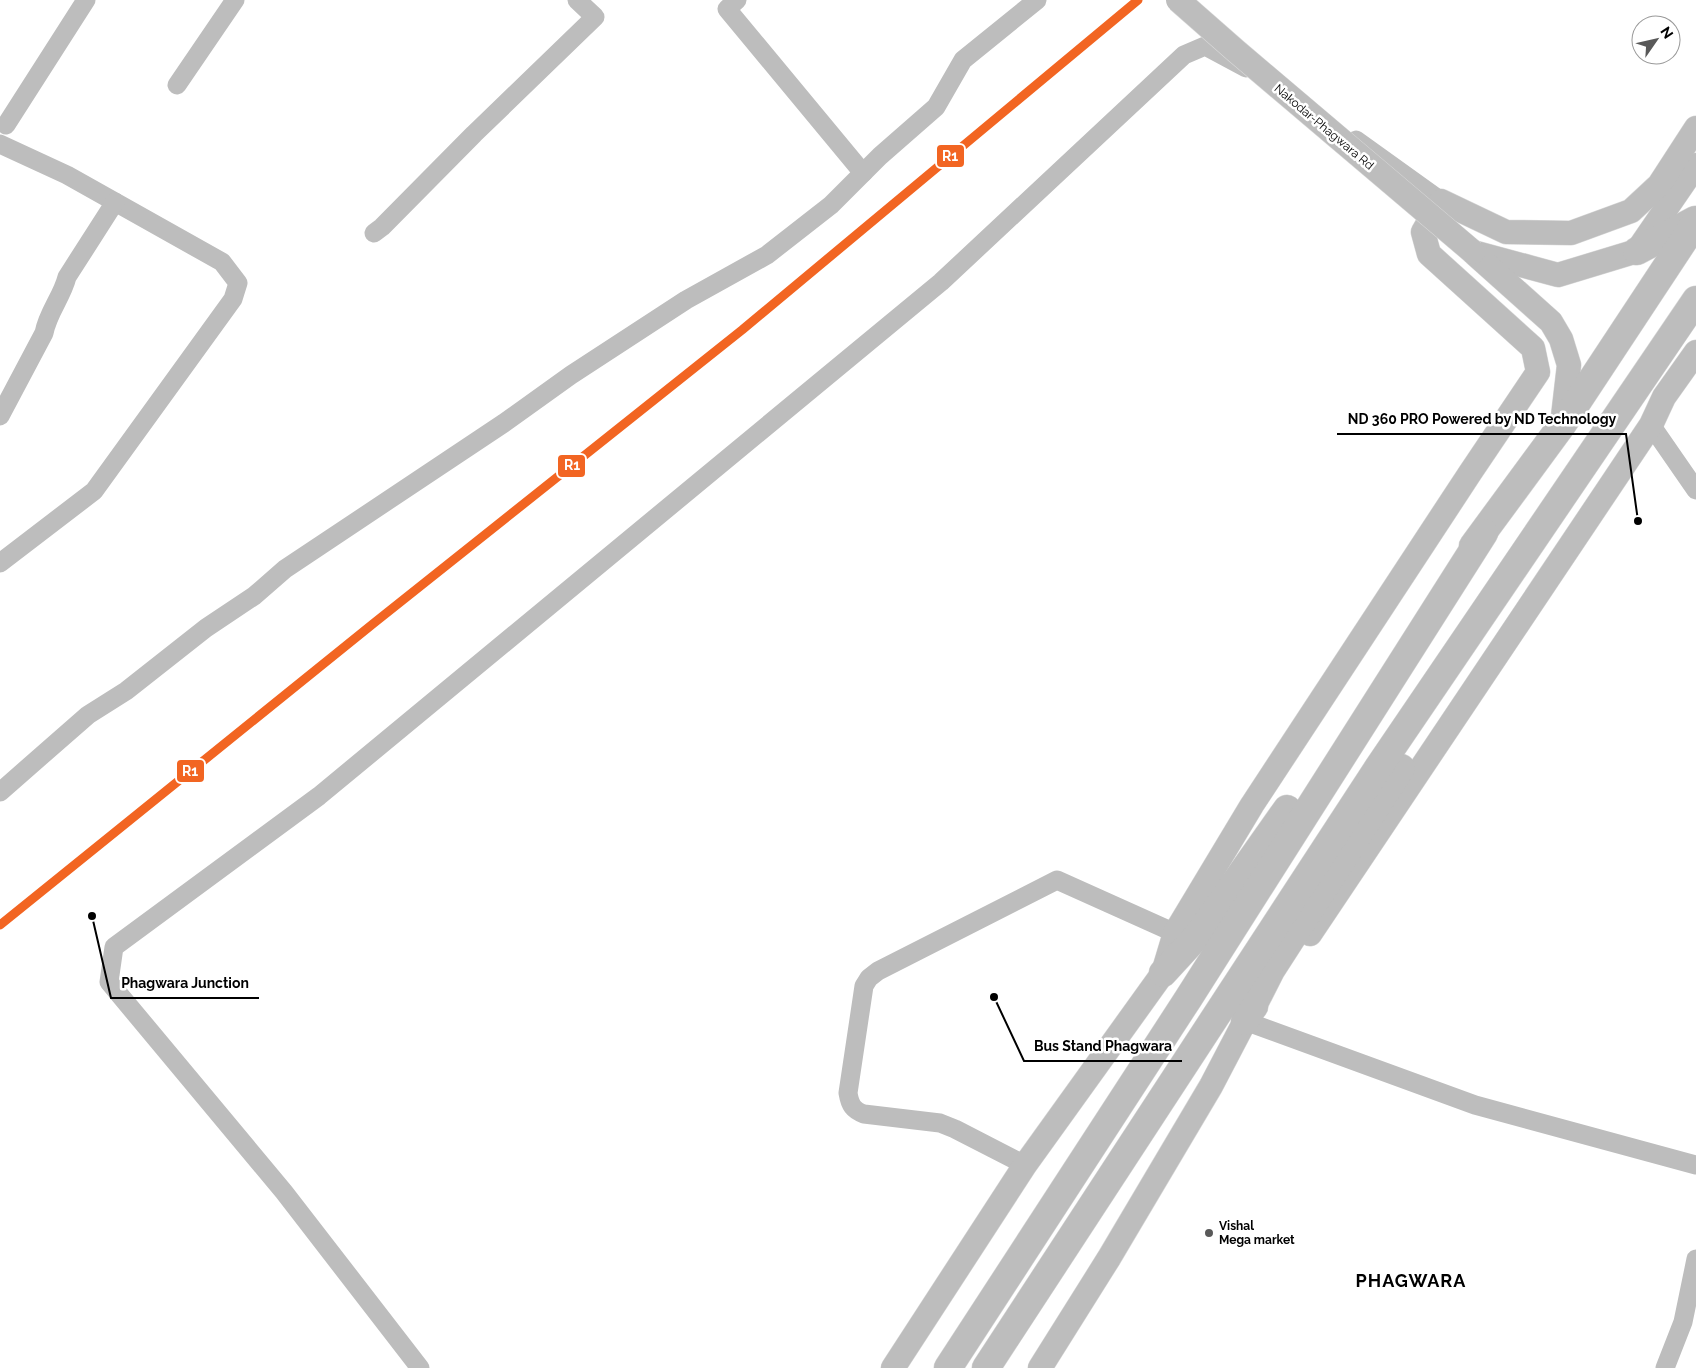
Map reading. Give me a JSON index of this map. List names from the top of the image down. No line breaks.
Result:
{"streets":{"main road":["Nakodar-Phagwara Rd"]},"districts":["PHAGWARA"],"places":["ND 360 PRO Powered by ND Technology","Phagwara Junction","Bus Stand Phagwara","Vishal Mega market"],"lines":["transit line R1"],"north":"top right"}
